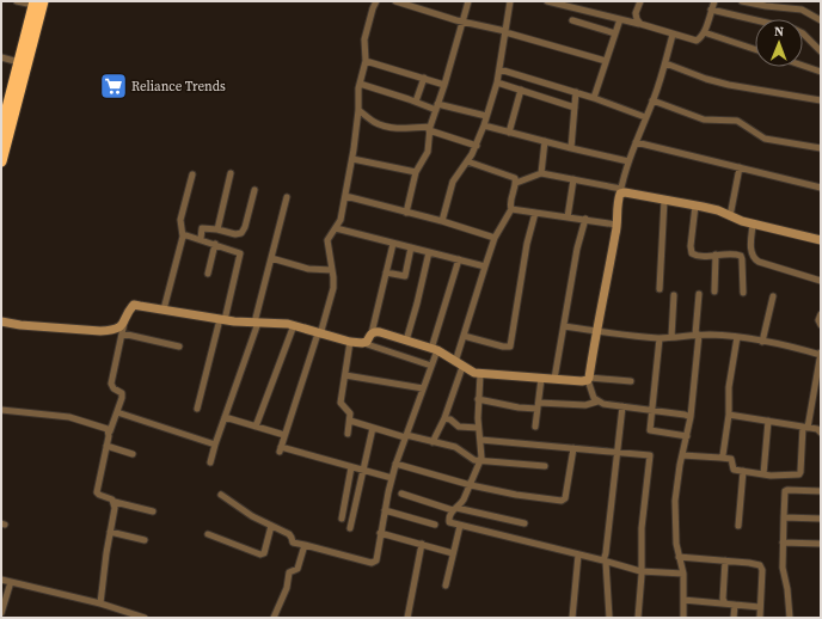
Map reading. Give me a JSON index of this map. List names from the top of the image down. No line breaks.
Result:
{"places":{"supermarket":["Reliance Trends"]},"north":"top"}
